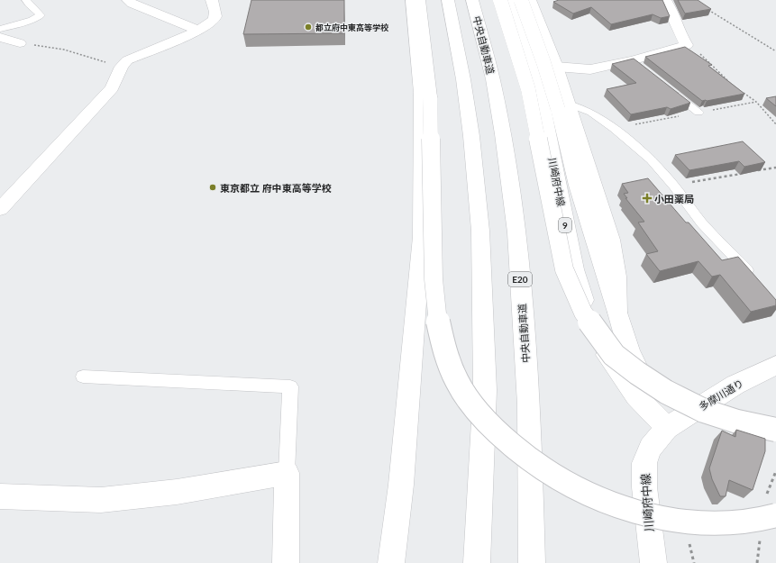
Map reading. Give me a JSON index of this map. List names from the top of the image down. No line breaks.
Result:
{"streets":{"main road":["中央自動車道","川崎府中線","9","E20","多摩川通り"]},"crossings":[["川崎府中線","多摩川通り"]],"places":{"other":["都立府中東高等学校","東京都立 府中東高等学校"],"health":["小田薬局"]}}
